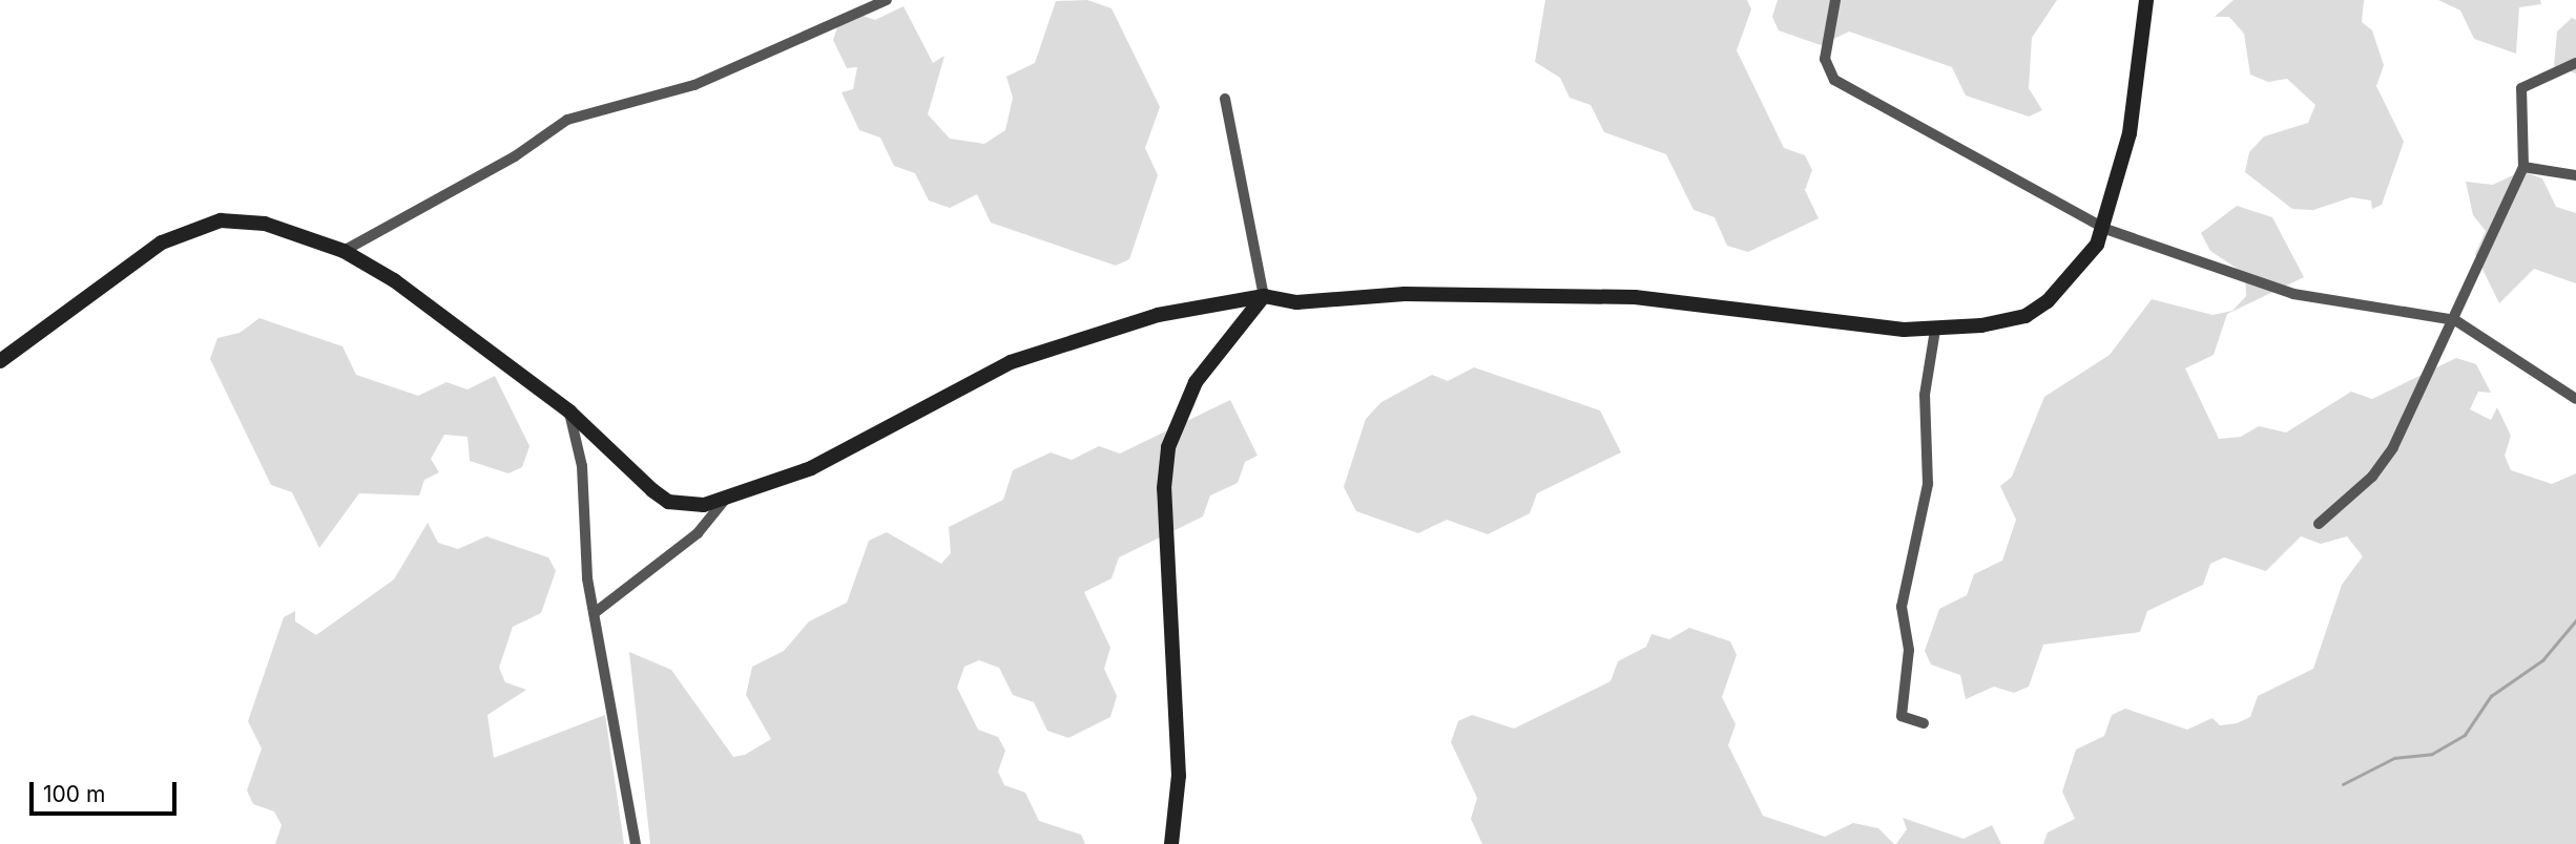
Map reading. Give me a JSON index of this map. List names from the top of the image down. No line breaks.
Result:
{"scale_bar":"100 m"}
